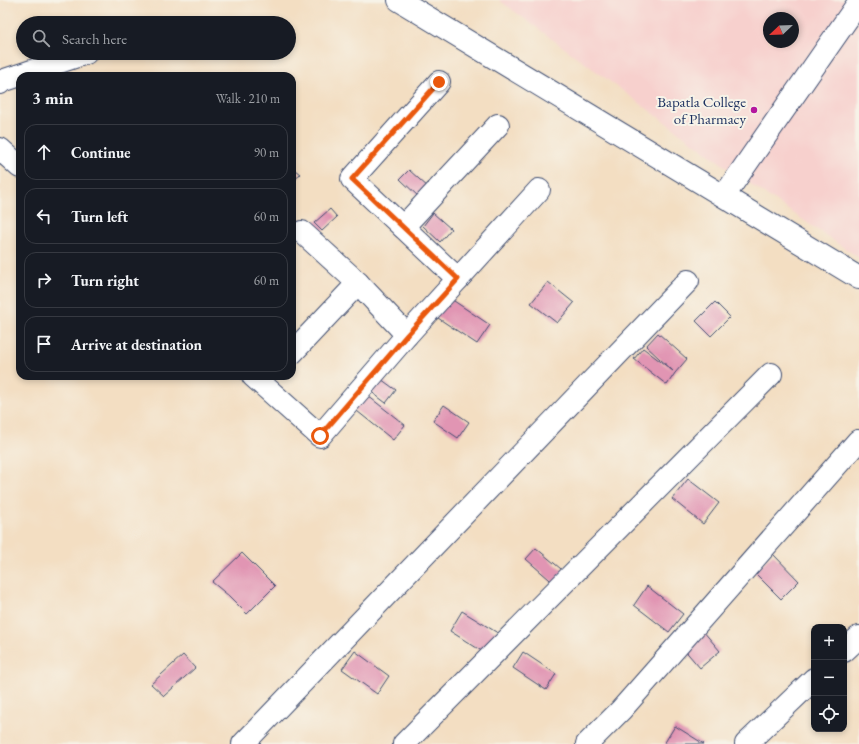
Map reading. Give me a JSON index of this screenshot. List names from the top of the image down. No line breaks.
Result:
{"places":["Bapatla College of Pharmacy"],"north":"bottom left","page":{"search":"Search here","heading":["3 min","Walk · 210 m"],"list":[["Continue","90 m"],["Turn left","60 m"],["Turn right","60 m"],"Arrive at destination"],"map_buttons":["+","−"]}}
